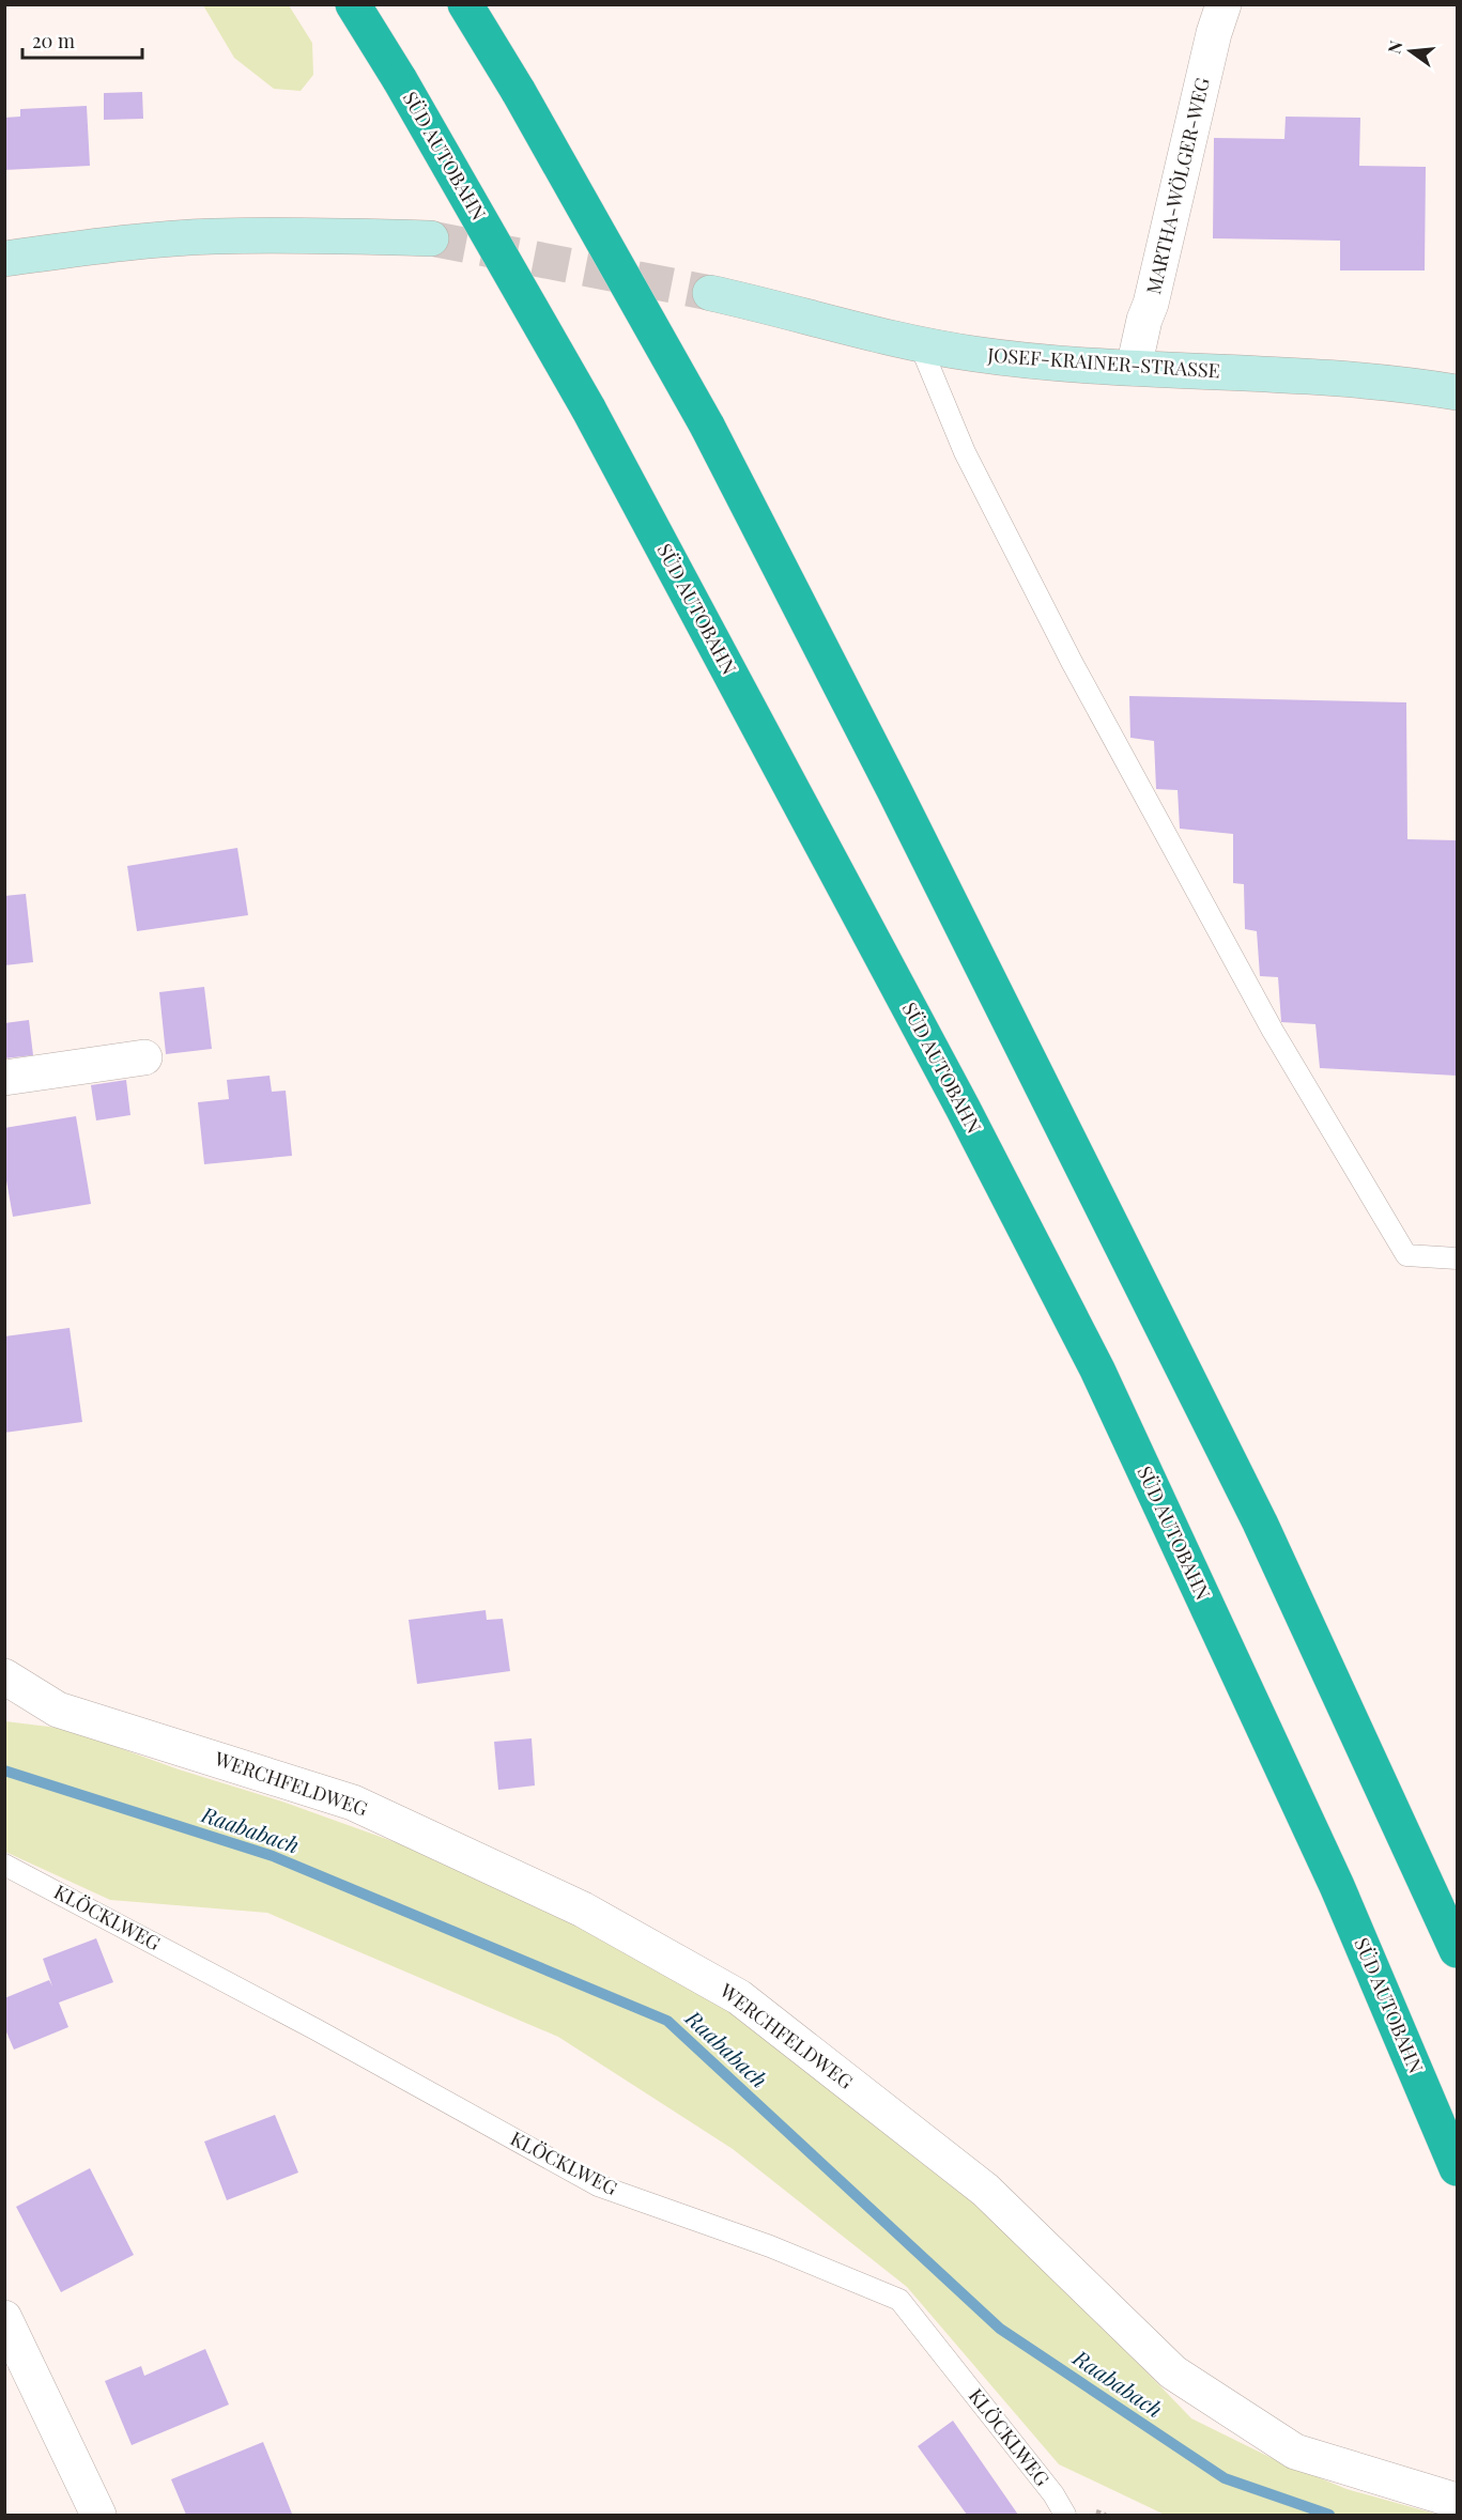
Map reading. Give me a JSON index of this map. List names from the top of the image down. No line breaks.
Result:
{"streets":{"highway":["SÜD AUTOBAHN"],"main road":["JOSEF-KRAINER-STRASSE"],"street":["MARTHA-WÖLGER-WEG","WERCHFELDWEG"],"lane":["KLÖCKLWEG"]},"crossings":[["MARTHA-WÖLGER-WEG","JOSEF-KRAINER-STRASSE"]],"water":["Raababach"],"scale_bar":"20 m","north":"left"}
